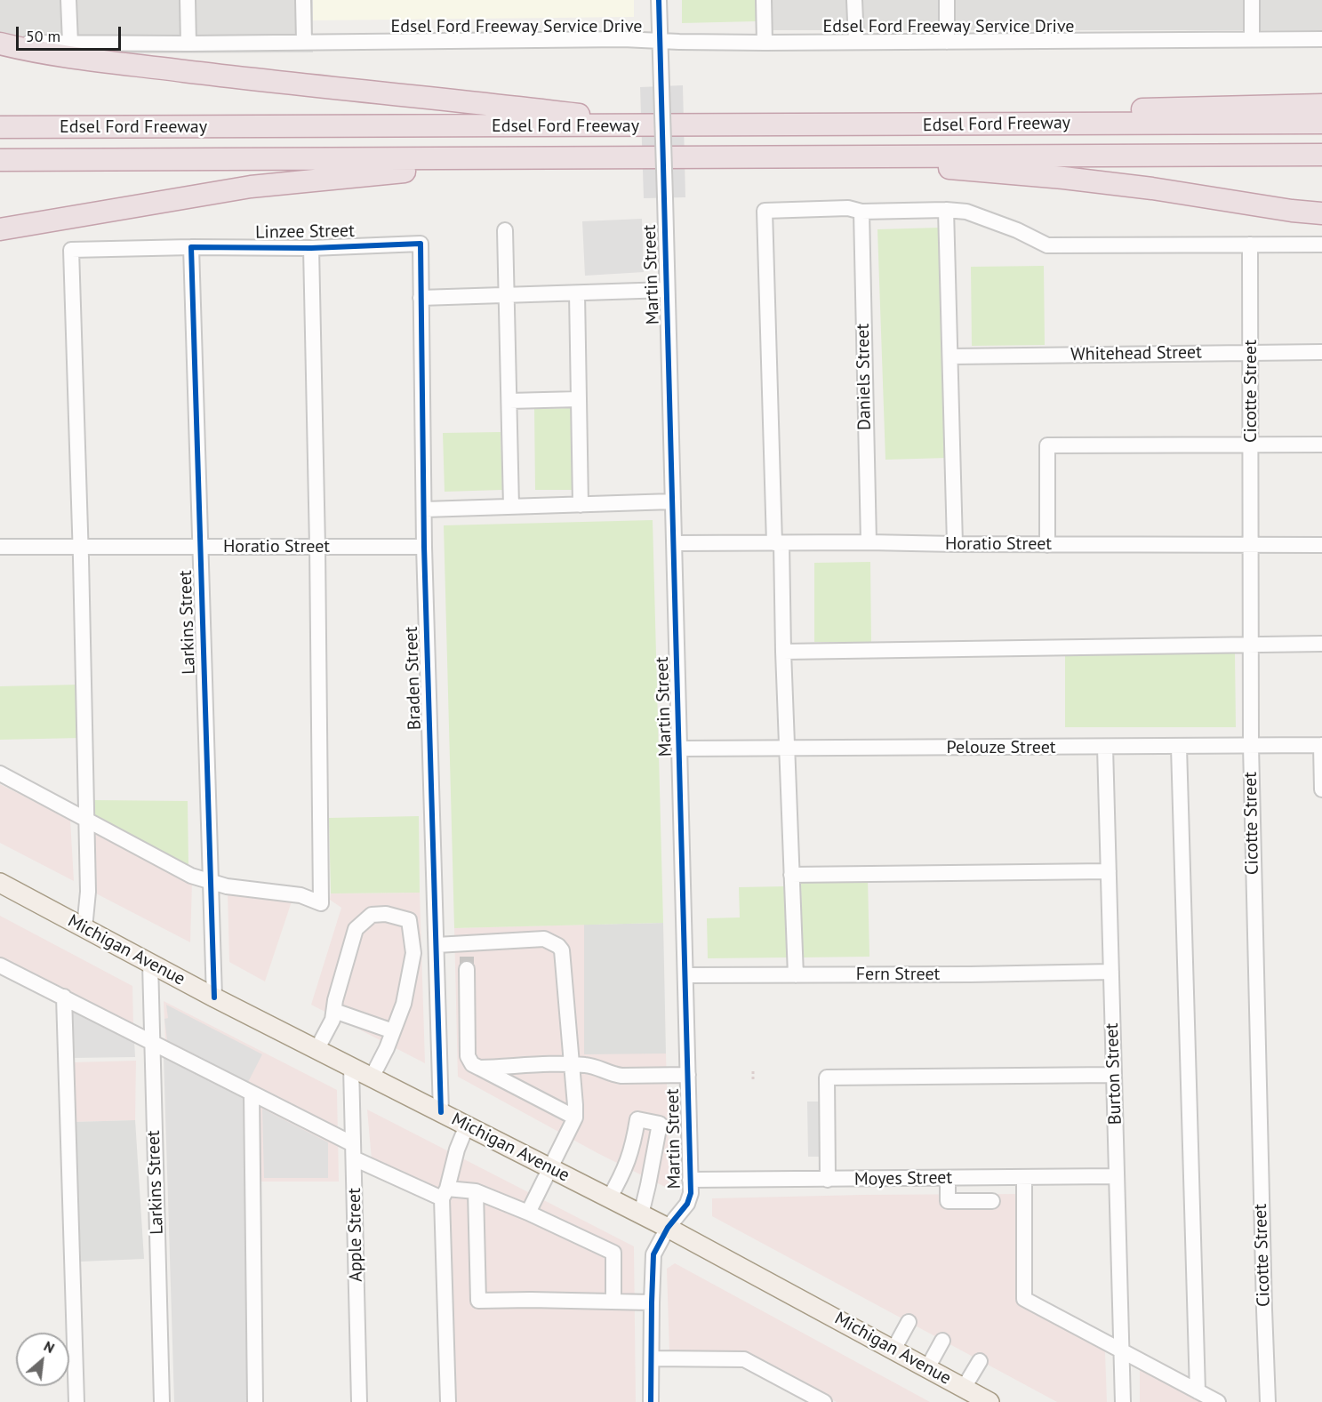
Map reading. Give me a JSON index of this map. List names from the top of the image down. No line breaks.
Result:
{"streets":{"highway":["Edsel Ford Freeway"],"main road":["Michigan Avenue"],"street":["Edsel Ford Freeway Service Drive","Linzee Street","Martin Street","Whitehead Street","Daniels Street","Cicotte Street","Horatio Street","Larkins Street","Braden Street","Pelouze Street","Fern Street","Burton Street","Moyes Street","Apple Street"]},"crossings":[["Edsel Ford Freeway Service Drive","Martin Street"],["Linzee Street","Horatio Street"],["Linzee Street","Larkins Street"],["Linzee Street","Braden Street"],["Martin Street","Horatio Street"],["Martin Street","Pelouze Street"],["Martin Street","Michigan Avenue"],["Martin Street","Fern Street"],["Martin Street","Moyes Street"],["Whitehead Street","Cicotte Street"],["Daniels Street","Horatio Street"],["Cicotte Street","Horatio Street"],["Cicotte Street","Pelouze Street"],["Horatio Street","Larkins Street"],["Horatio Street","Braden Street"],["Larkins Street","Michigan Avenue"],["Braden Street","Michigan Avenue"],["Pelouze Street","Burton Street"],["Michigan Avenue","Apple Street"],["Fern Street","Burton Street"],["Burton Street","Moyes Street"]],"scale_bar":"50 m","north":"top right"}
